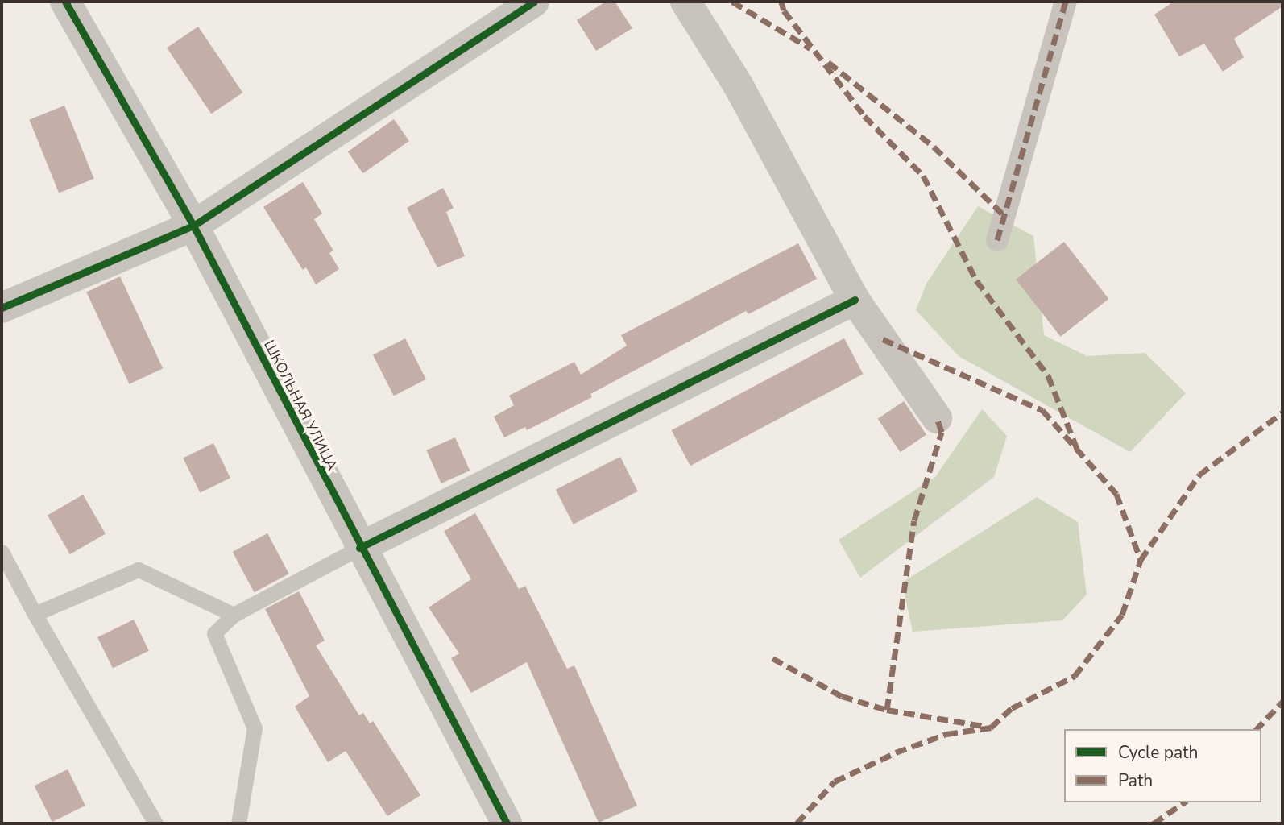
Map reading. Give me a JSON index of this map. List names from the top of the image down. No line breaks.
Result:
{"streets":{"street":["ШКОЛЬНАЯ УЛИЦА"]},"legend":["Cycle path","Path"]}
